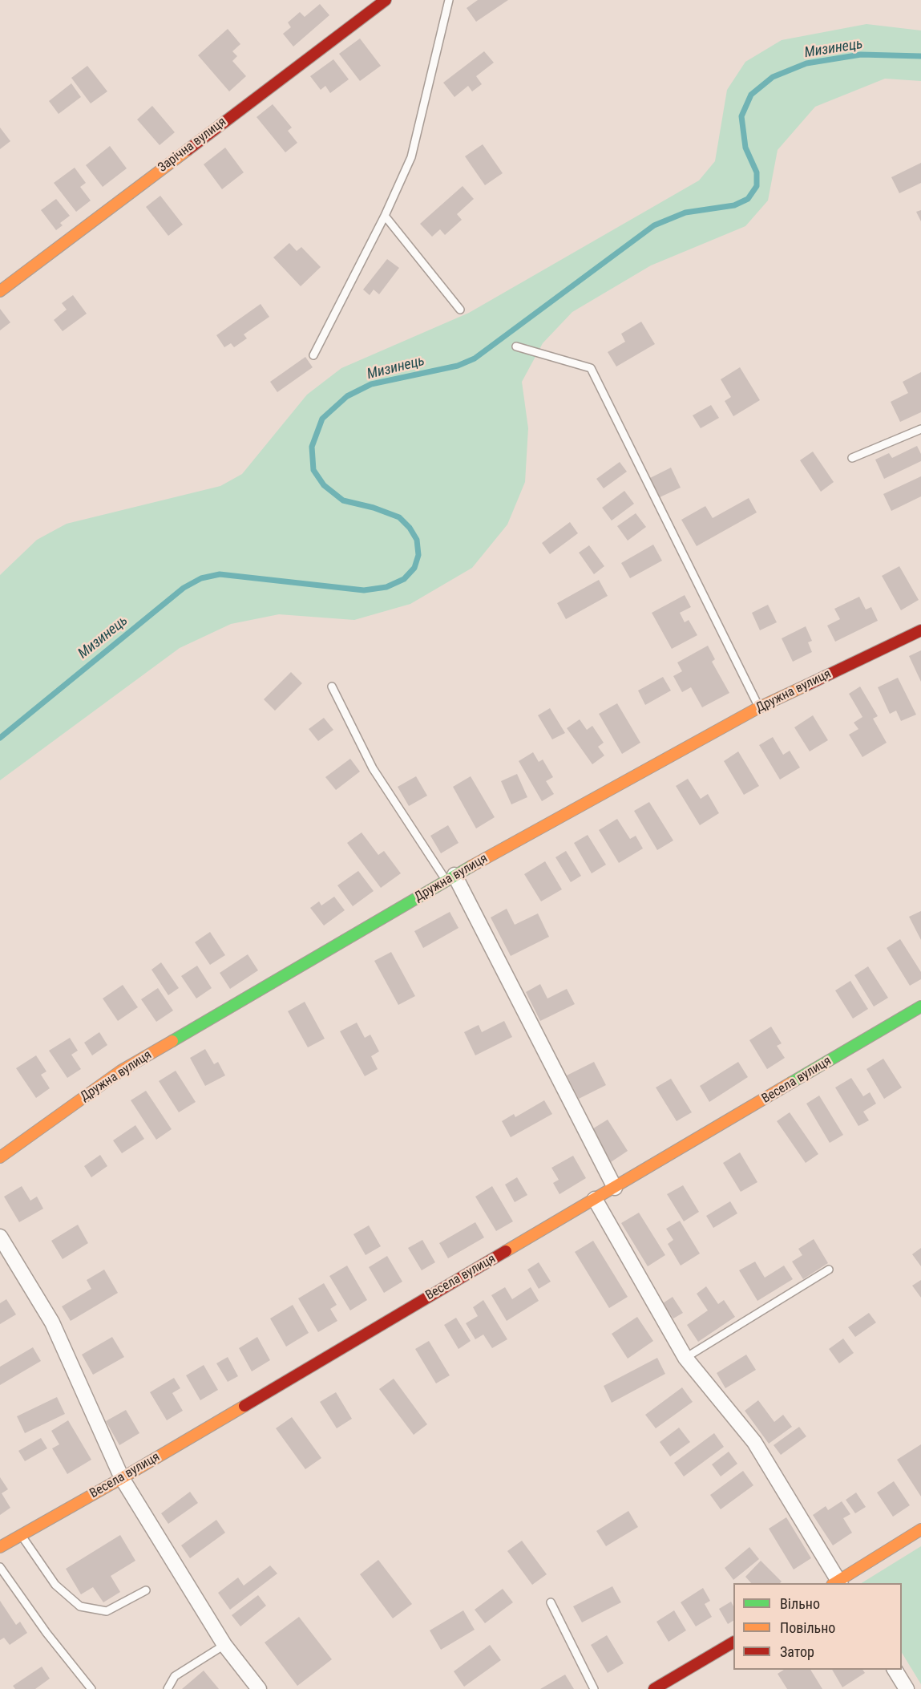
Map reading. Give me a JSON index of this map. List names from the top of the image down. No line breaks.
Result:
{"streets":{"street":["Зарічна вулиця","Дружна вулиця","Весела вулиця"]},"water":["Мизинець"],"legend":["Вільно","Повільно","Затор"]}
